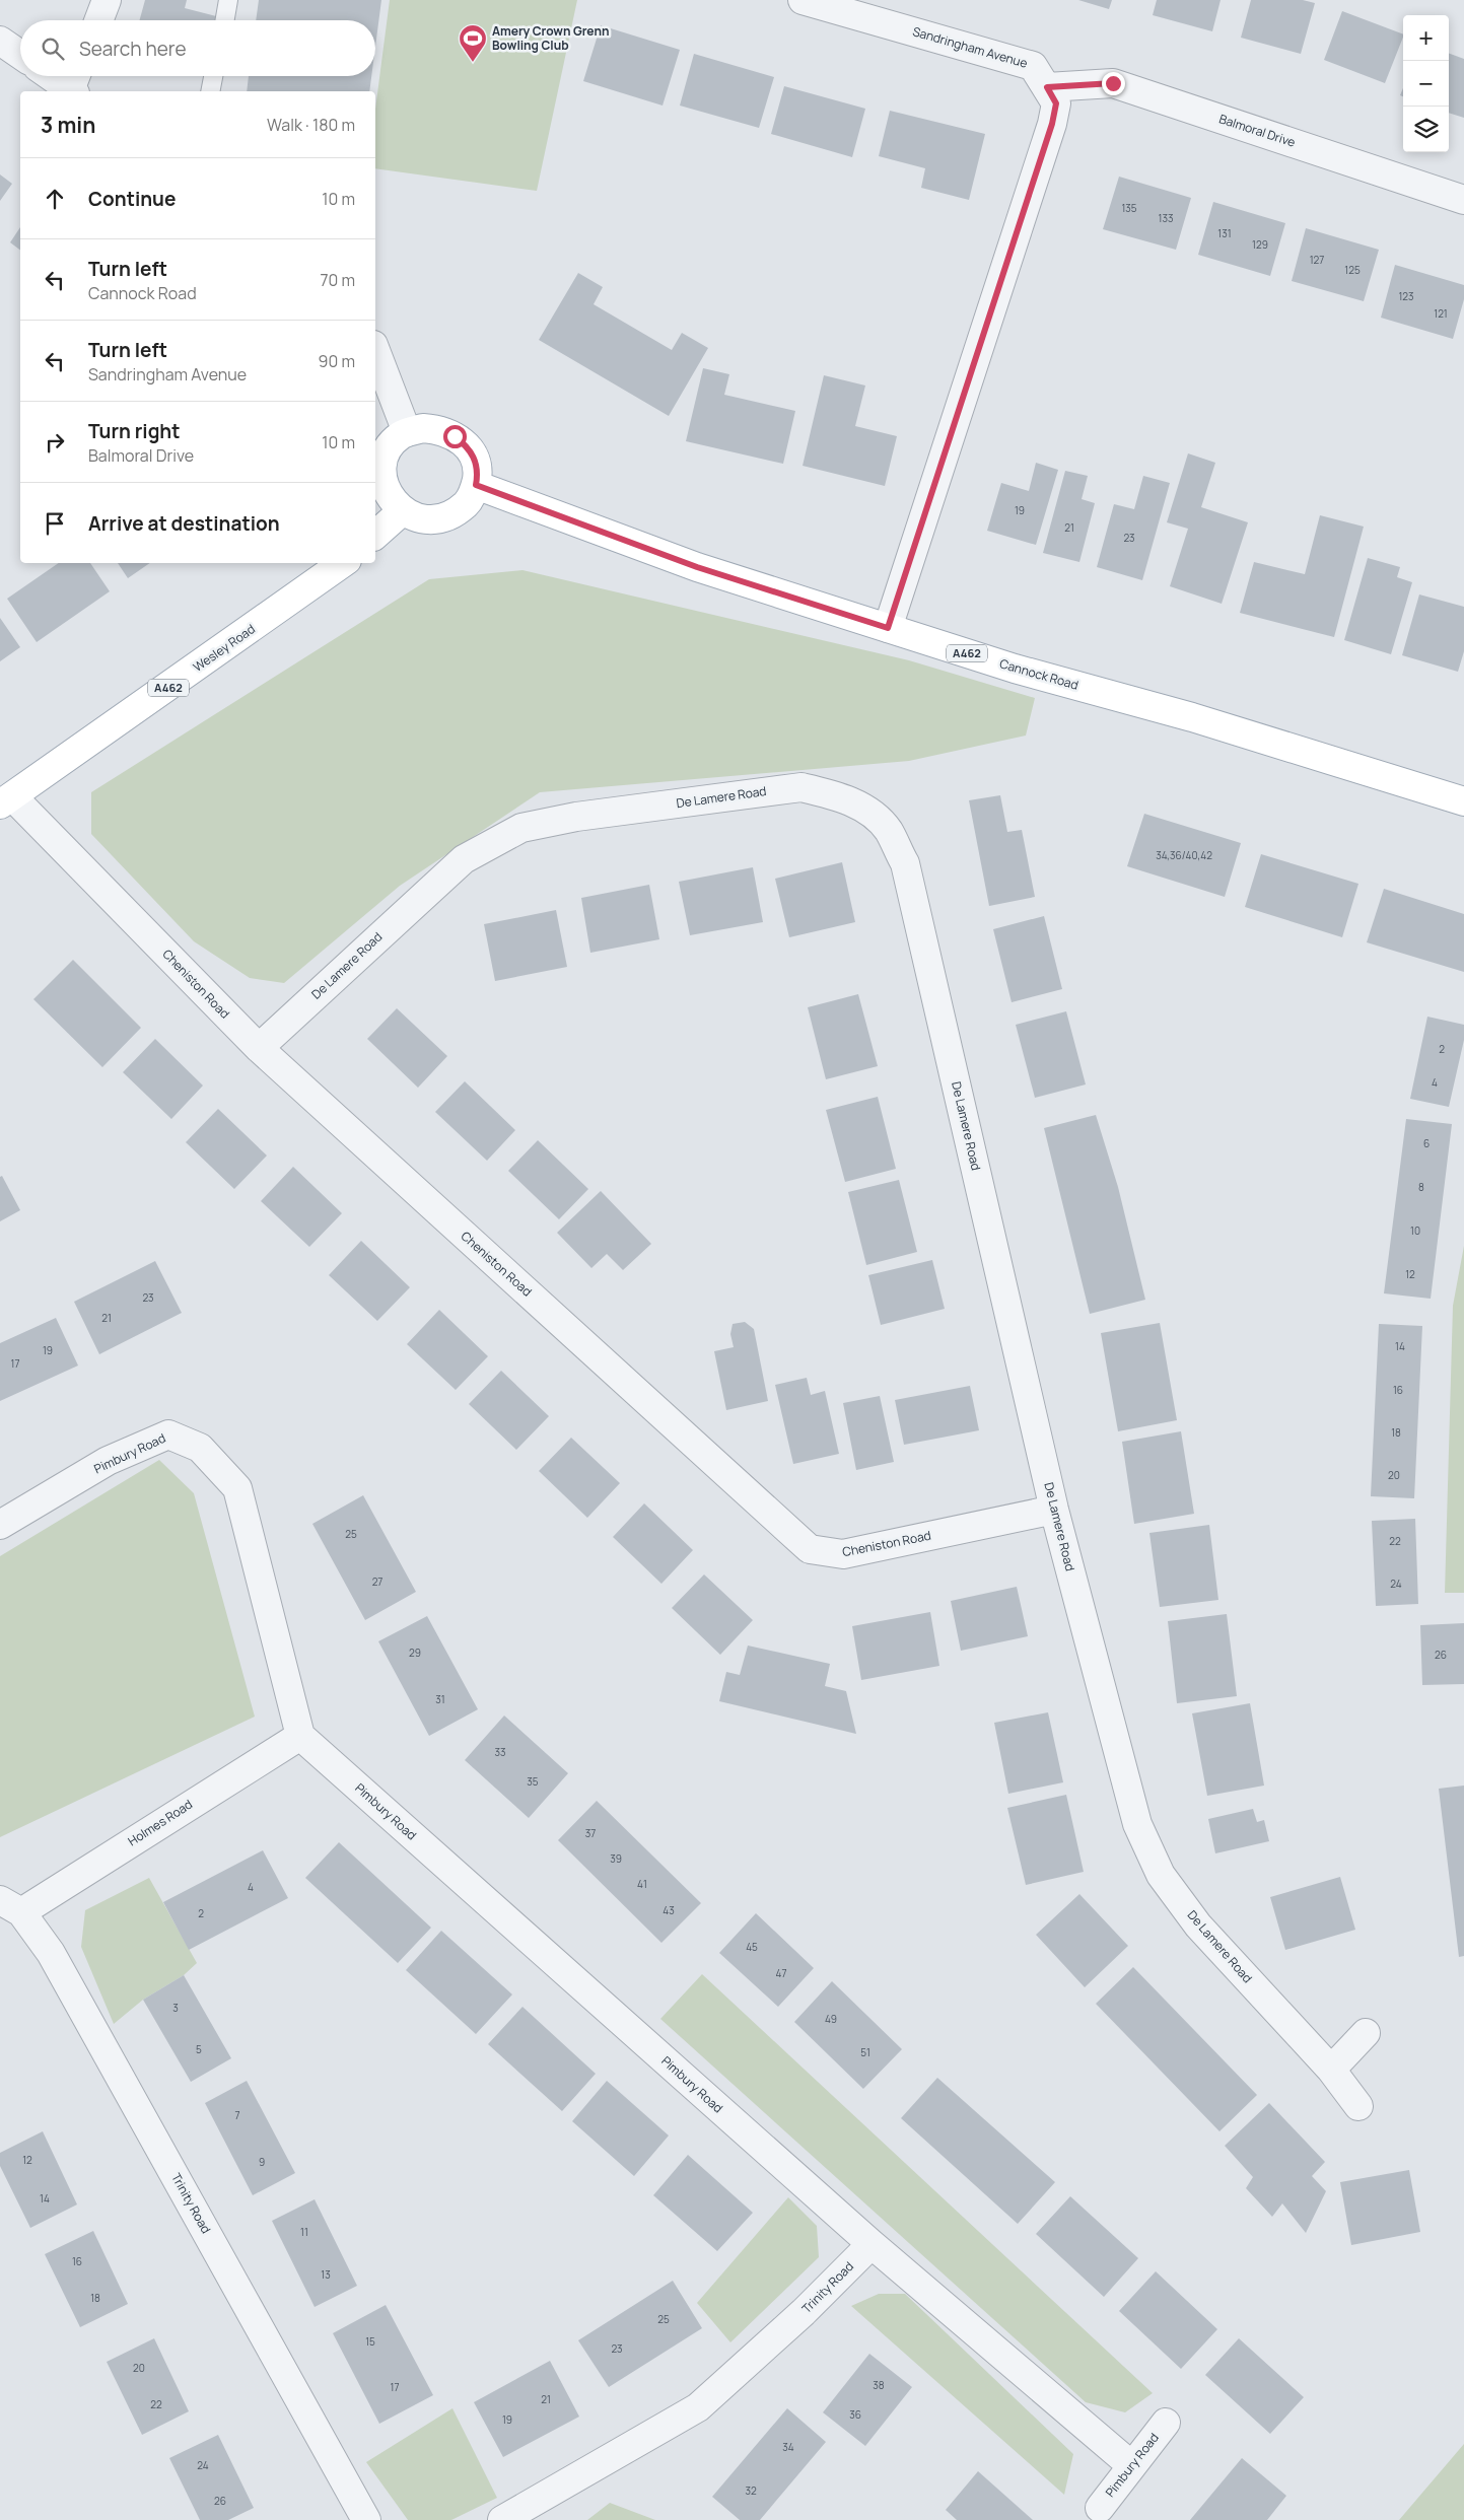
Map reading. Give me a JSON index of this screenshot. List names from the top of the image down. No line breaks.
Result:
{"streets":{"main road":["Wesley Road","A462","Cannock Road"],"street":["Sandringham Avenue","Balmoral Drive","De Lamere Road","Cheniston Road","Pimbury Road","Holmes Road","Trinity Road"]},"crossings":[["Sandringham Avenue","Balmoral Drive"],["Sandringham Avenue","Cannock Road"],["Wesley Road","Cheniston Road"],["De Lamere Road","Cheniston Road"],["Pimbury Road","Holmes Road"],["Pimbury Road","Trinity Road"],["Holmes Road","Trinity Road"]],"places":{"sports":["Amery Crown Grenn Bowling Club"]},"house_numbers":["135","133","131","129","127","125","123","121","19","21","23","34,36/40,42","2","4","6","8","10","12","23","21","14","19","17","16","18","20","25","22","27","24","29","26","31","33","35","37","39","41","4","43","2","45","47","3","49","5","51","7","12","9","14","11","16","13","18","25","15","23","20","38","17","21","22","36","19","34","24","32","26"],"page":{"map_buttons":["+","−"],"search":"Search here","heading":["3 min","Walk · 180 m"],"list":[["Continue","10 m"],["Turn left","Cannock Road","70 m"],["Turn left","Sandringham Avenue","90 m"],["Turn right","Balmoral Drive","10 m"],"Arrive at destination"]}}
